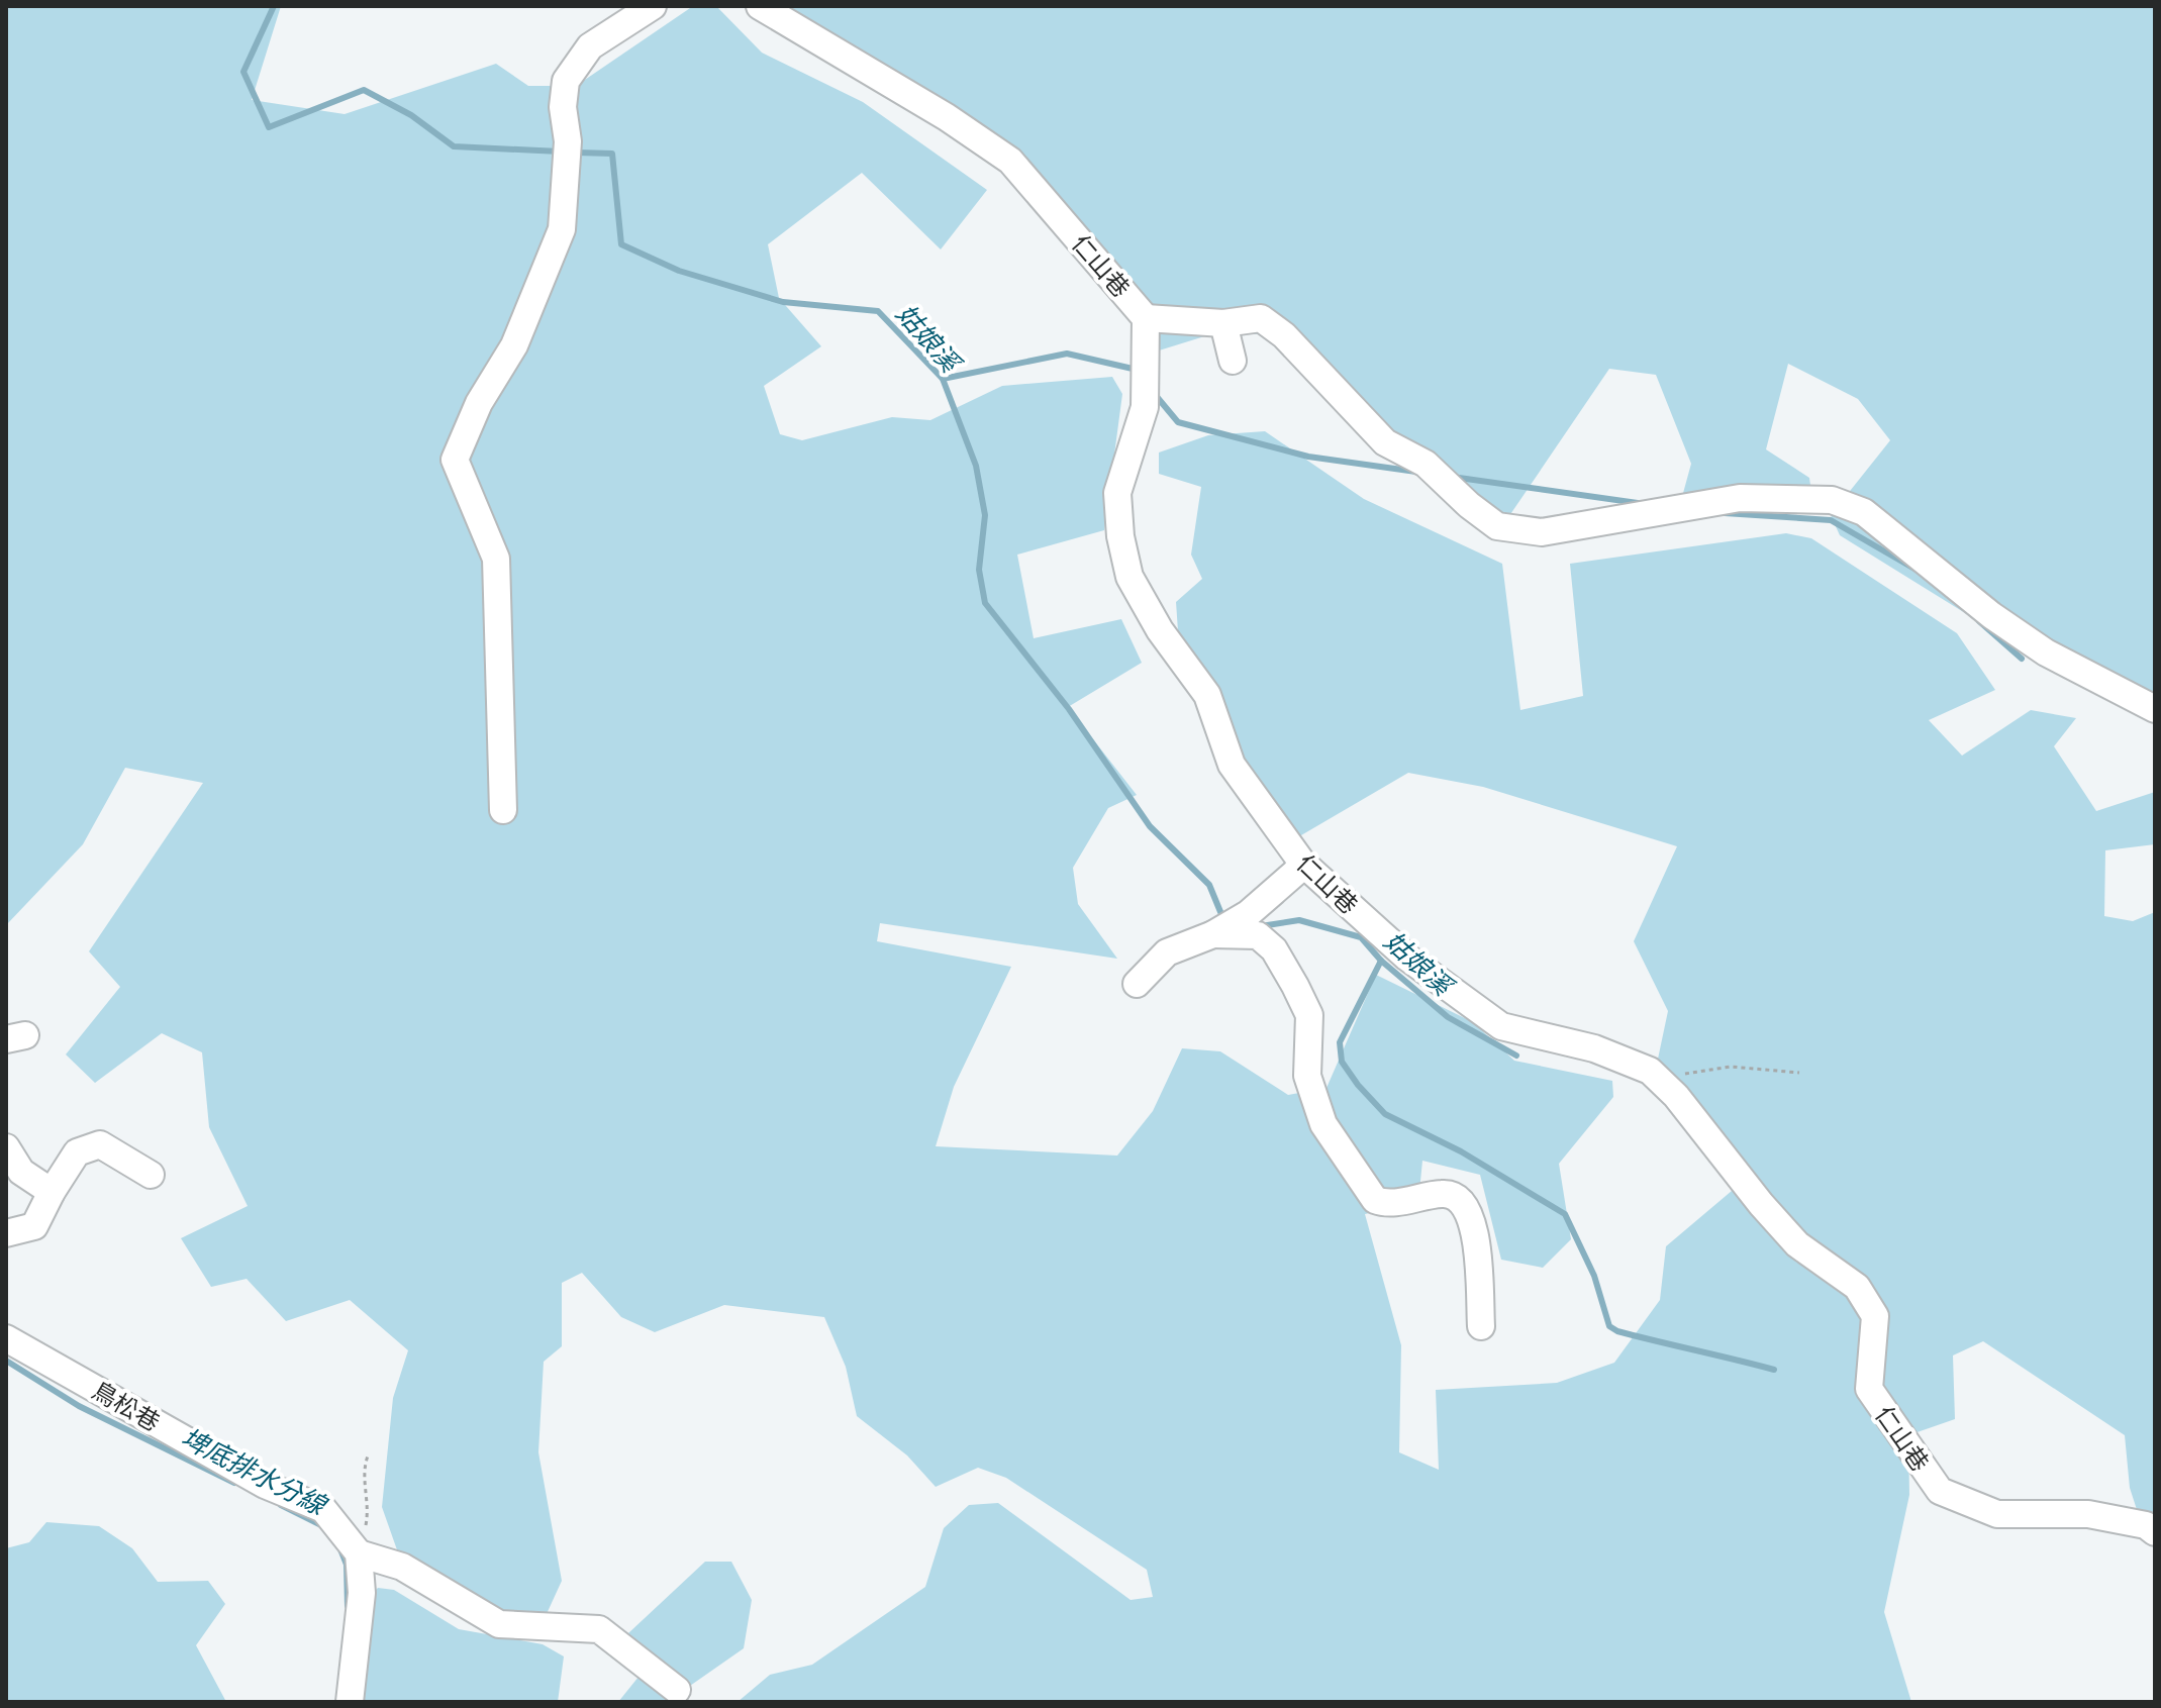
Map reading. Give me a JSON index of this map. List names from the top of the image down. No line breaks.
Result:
{"streets":{"lane":["仁山巷","鳥松巷"]},"water":["姑娘溪","埤底排水分線"]}
